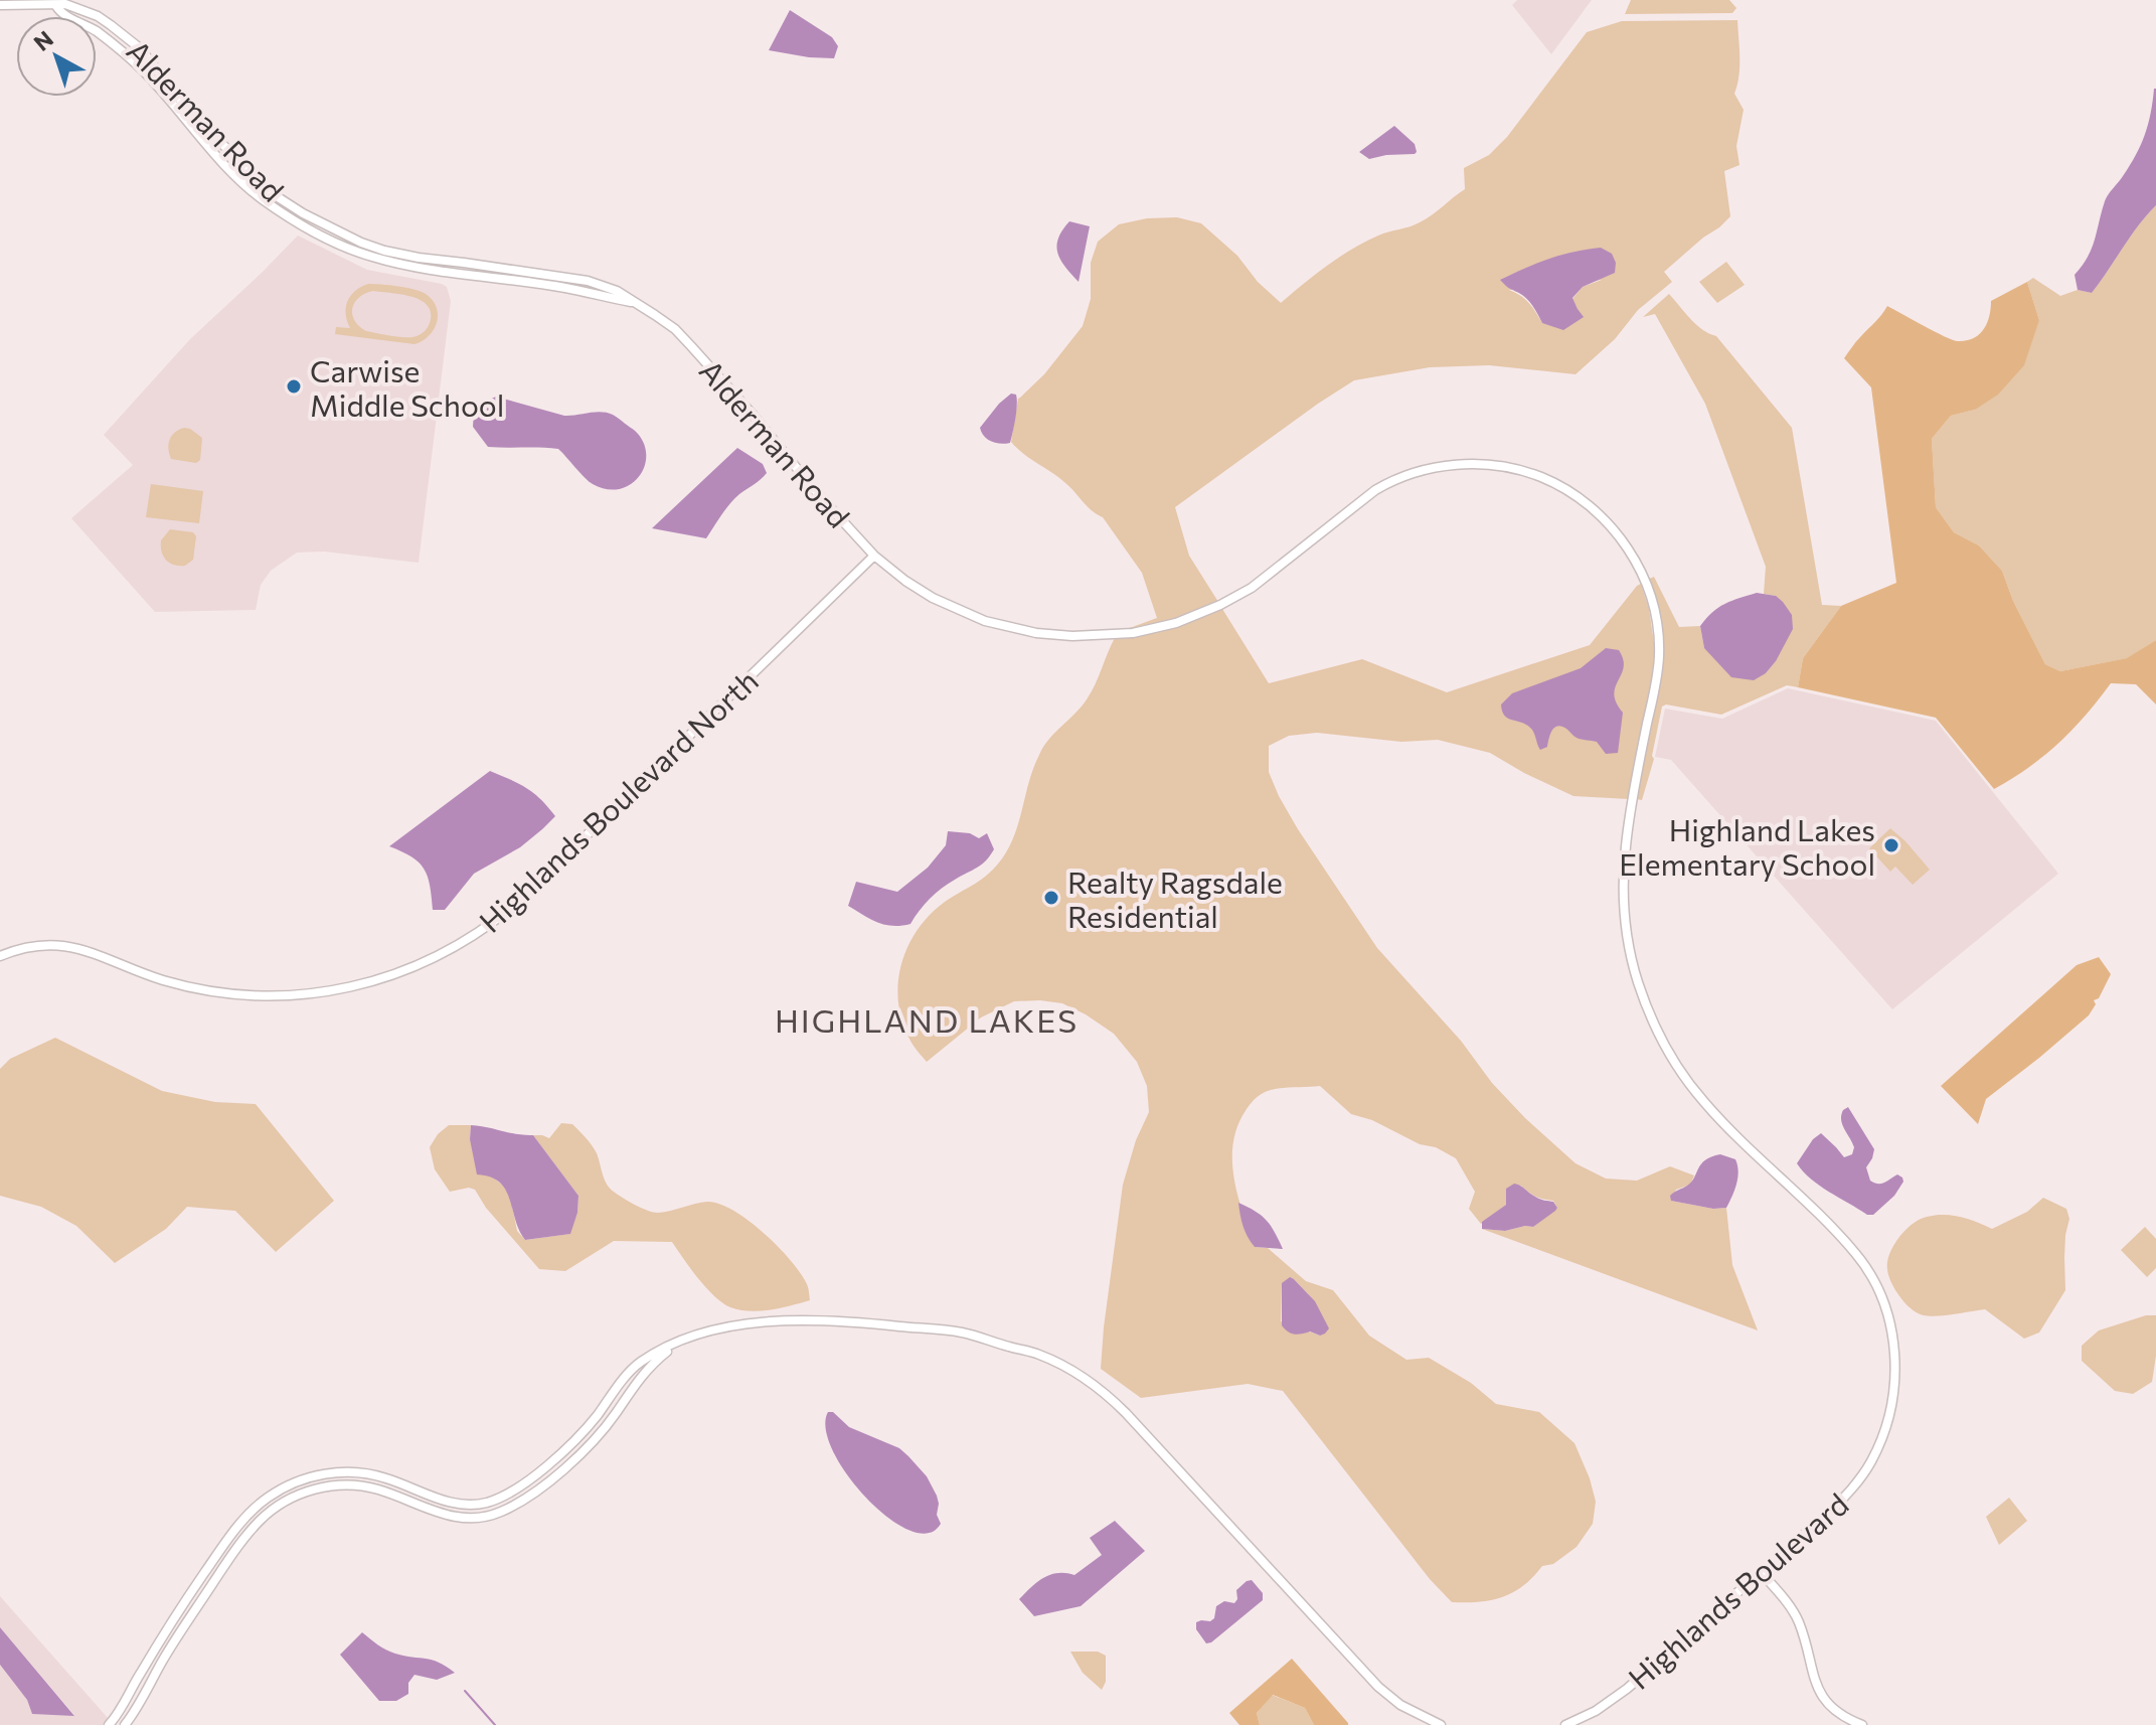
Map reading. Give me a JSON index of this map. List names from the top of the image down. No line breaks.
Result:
{"streets":{"street":["Alderman Road","Highlands Boulevard North","Highlands Boulevard"]},"crossings":[["Alderman Road","Highlands Boulevard North"],["Alderman Road","Highlands Boulevard"],["Highlands Boulevard North","Highlands Boulevard"]],"districts":["HIGHLAND LAKES"],"places":["Carwise Middle School","Highland Lakes Elementary School","Realty Ragsdale Residential"],"north":"top left"}
